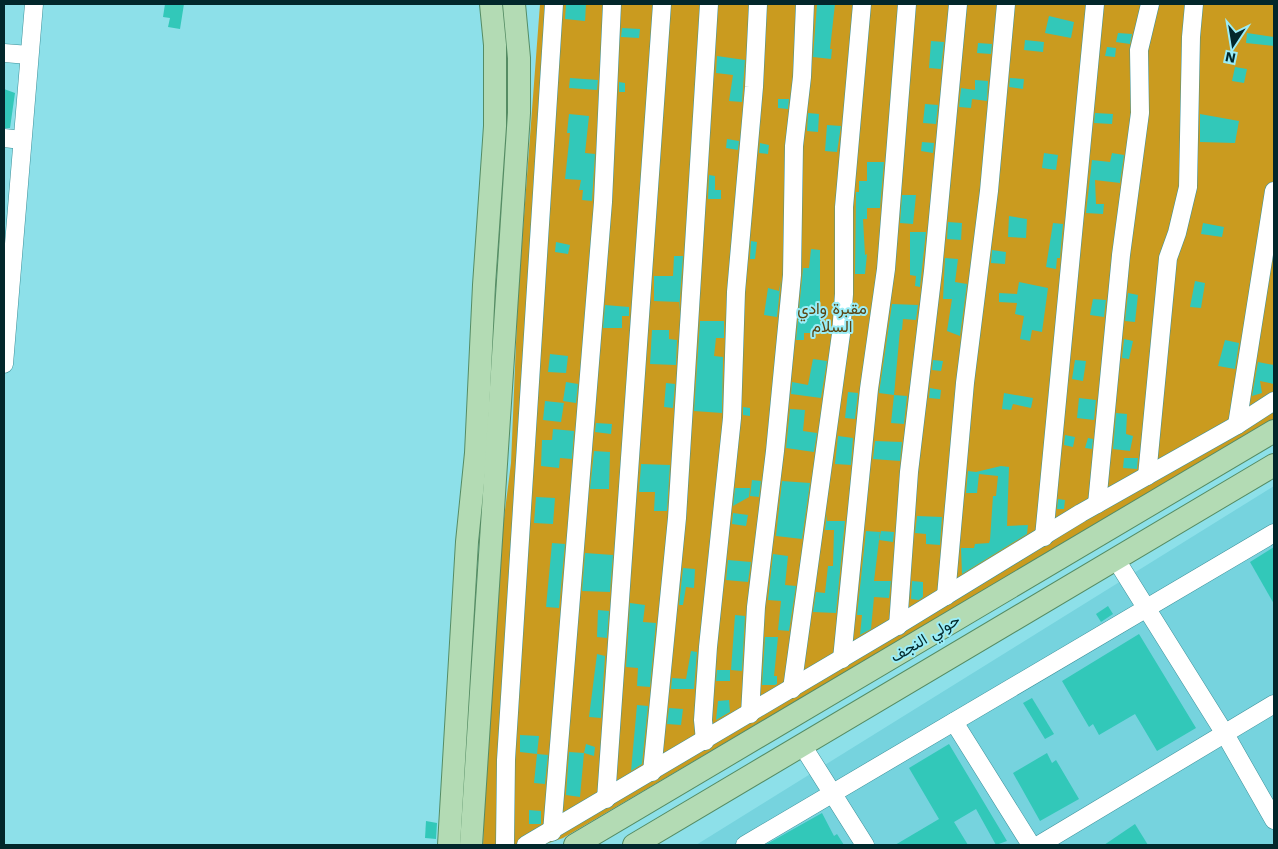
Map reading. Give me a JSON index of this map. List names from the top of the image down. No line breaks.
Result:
{"streets":{"main road":["حولي النجف"]},"parks":["مقبرة وادي السلام"],"north":"bottom"}
